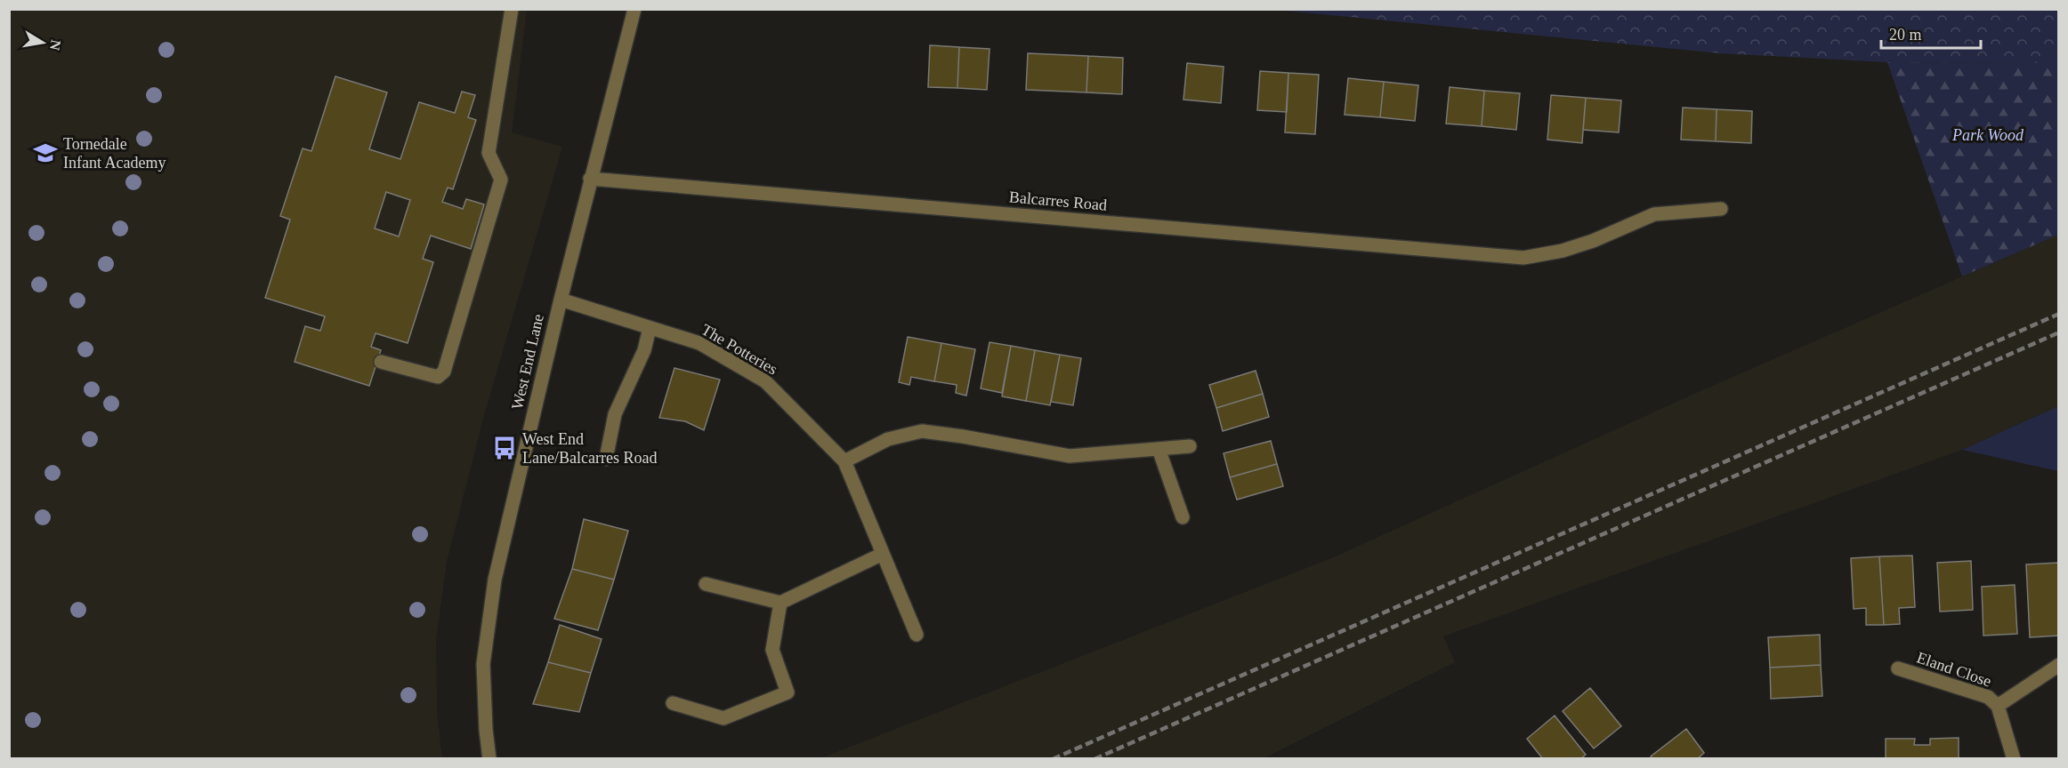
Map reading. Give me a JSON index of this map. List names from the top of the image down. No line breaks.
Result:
{"streets":{"street":["Balcarres Road","The Potteries","West End Lane","Eland Close"]},"crossings":[["Balcarres Road","West End Lane"],["The Potteries","West End Lane"]],"parks":["Park Wood"],"places":{"school or university":["Tornedale Infant Academy"],"bus stop":["West End Lane/Balcarres Road"]},"scale_bar":"20 m","north":"right"}
